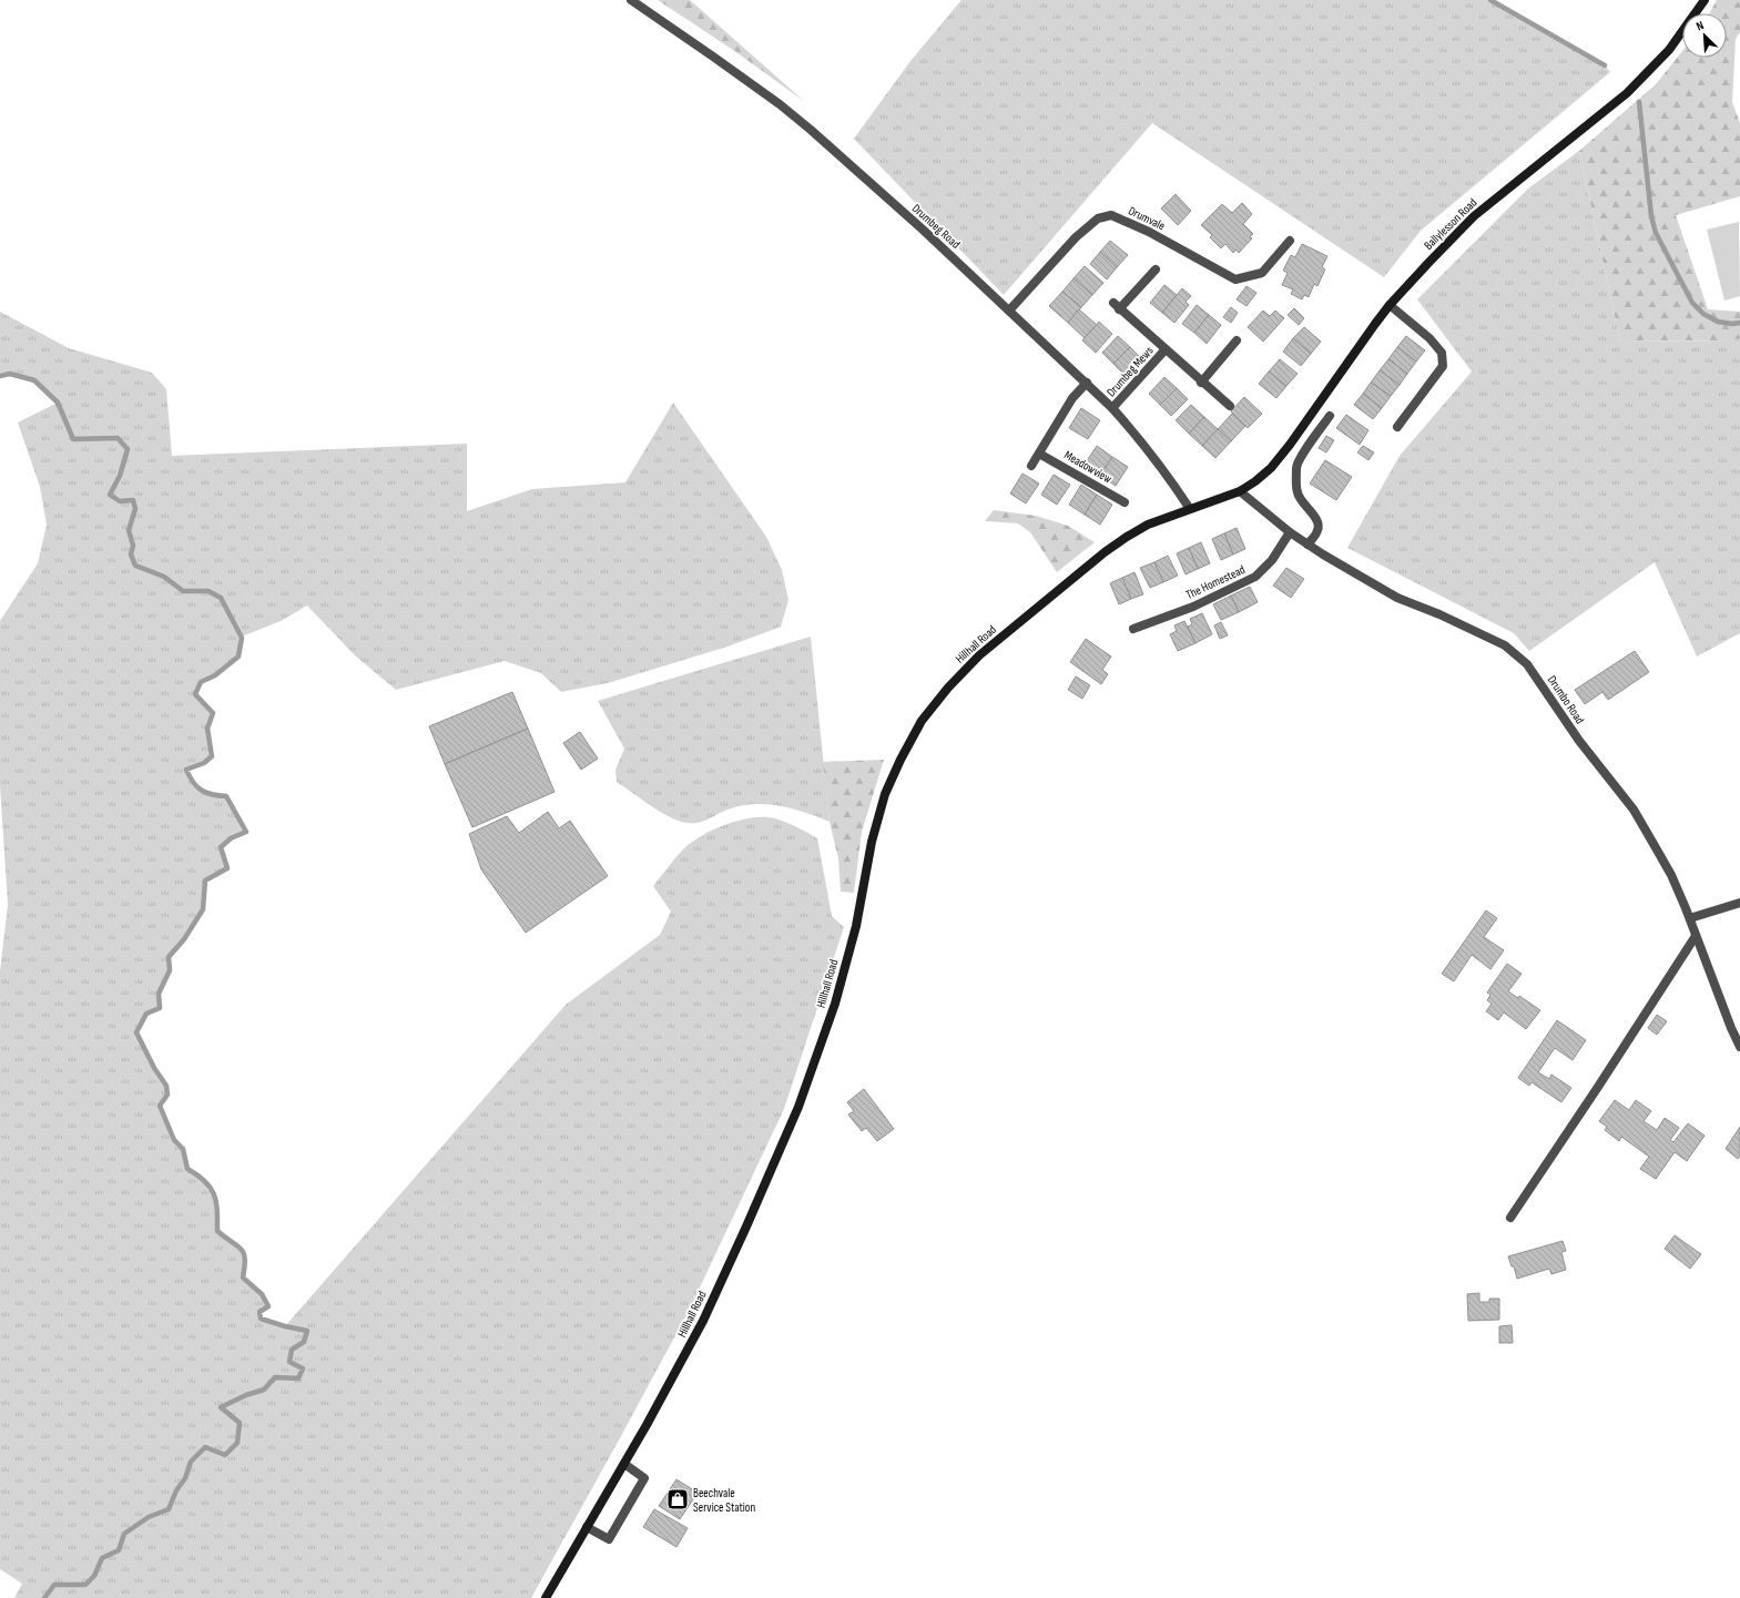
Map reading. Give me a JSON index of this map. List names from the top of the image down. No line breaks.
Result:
{"streets":{"main road":["Ballylesson Road","Hillhall Road"],"street":["Drumvale","Drumbeg Road","Drumbeg Mews","Meadowview","The Homestead","Drumbo Road"]},"crossings":[["Drumvale","Drumbeg Road"],["Ballylesson Road","Hillhall Road"],["Ballylesson Road","Drumbo Road"],["Drumbeg Road","Drumbeg Mews"],["Drumbeg Road","Hillhall Road"],["The Homestead","Drumbo Road"],["Hillhall Road","Drumbo Road"]],"places":{"shop":["Beechvale Service Station"]},"north":"top left"}
